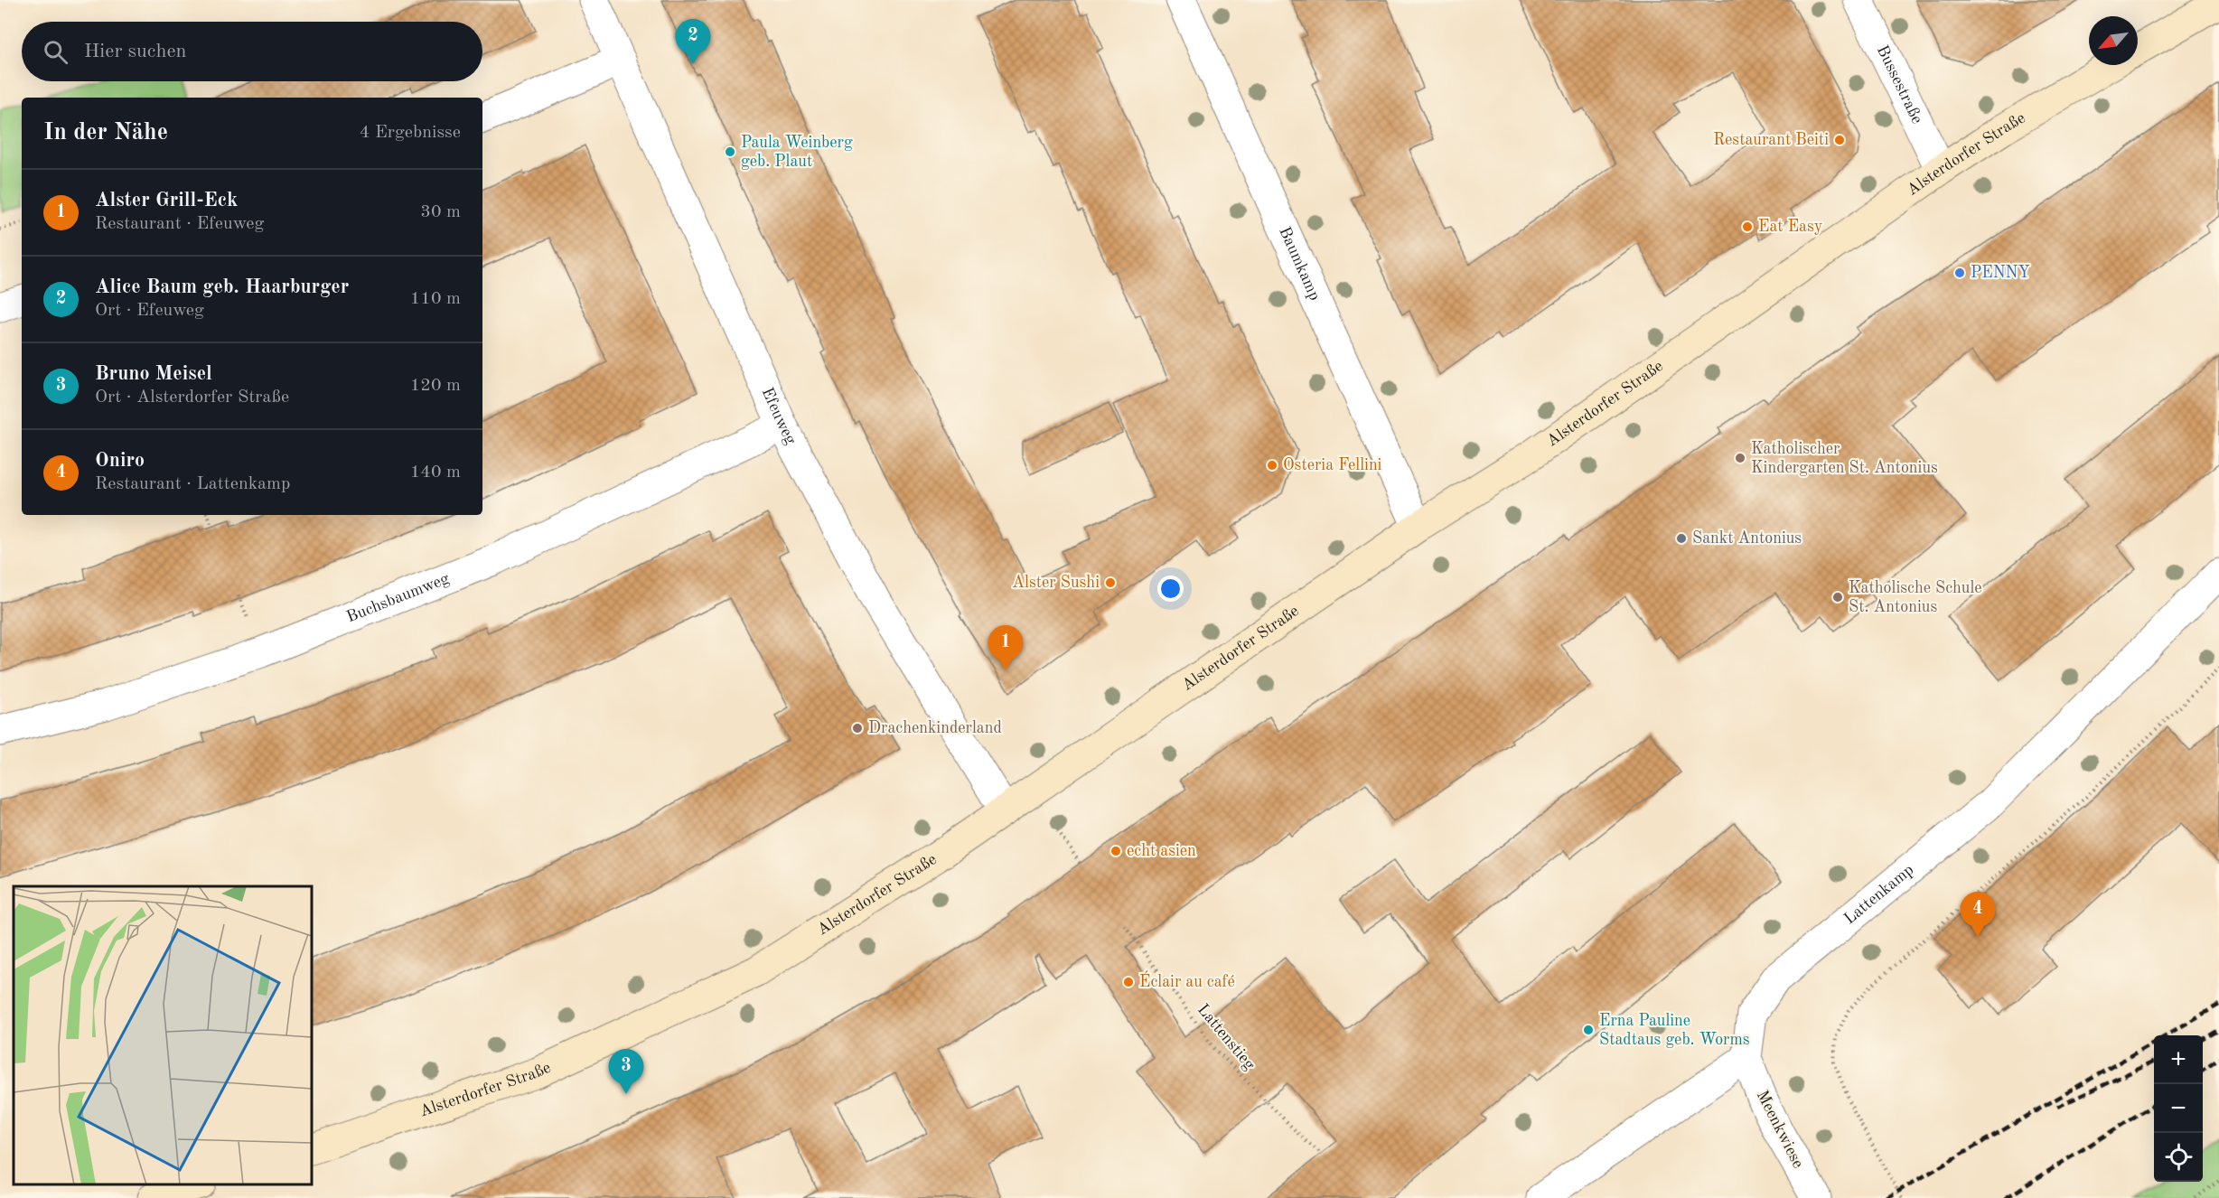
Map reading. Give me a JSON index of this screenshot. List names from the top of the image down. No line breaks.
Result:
{"streets":{"street":["Bussestraße","Alsterdorfer Straße","Baumkamp","Efeuweg","Buchsbaumweg","Lattenkamp","Meenkwiese"],"path":["Lattenstieg"]},"crossings":[["Bussestraße","Alsterdorfer Straße"],["Alsterdorfer Straße","Baumkamp"],["Alsterdorfer Straße","Efeuweg"],["Efeuweg","Buchsbaumweg"],["Lattenkamp","Meenkwiese"]],"places":["Restaurant Beiti","Paula Weinberg geb. Plaut","Eat Easy","PENNY","Katholischer Kindergarten St. Antonius","Osteria Fellini","Sankt Antonius","Alster Sushi","Katholische Schule St. Antonius","Drachenkinderland","echt asien","Éclair au café","Erna Pauline Stadtaus geb. Worms"],"north":"bottom left","page":{"pins":["2","1","4","3"],"search":"Hier suchen","heading":["In der Nähe","4 Ergebnisse"],"list":[{"mark":"1","name":"Alster Grill-Eck","note":"Restaurant · Efeuweg","value":"30 m"},{"mark":"2","name":"Alice Baum geb. Haarburger","note":"Ort · Efeuweg","value":"110 m"},{"mark":"3","name":"Bruno Meisel","note":"Ort · Alsterdorfer Straße","value":"120 m"},{"mark":"4","name":"Oniro","note":"Restaurant · Lattenkamp","value":"140 m"}],"map_buttons":["+","−"]}}
